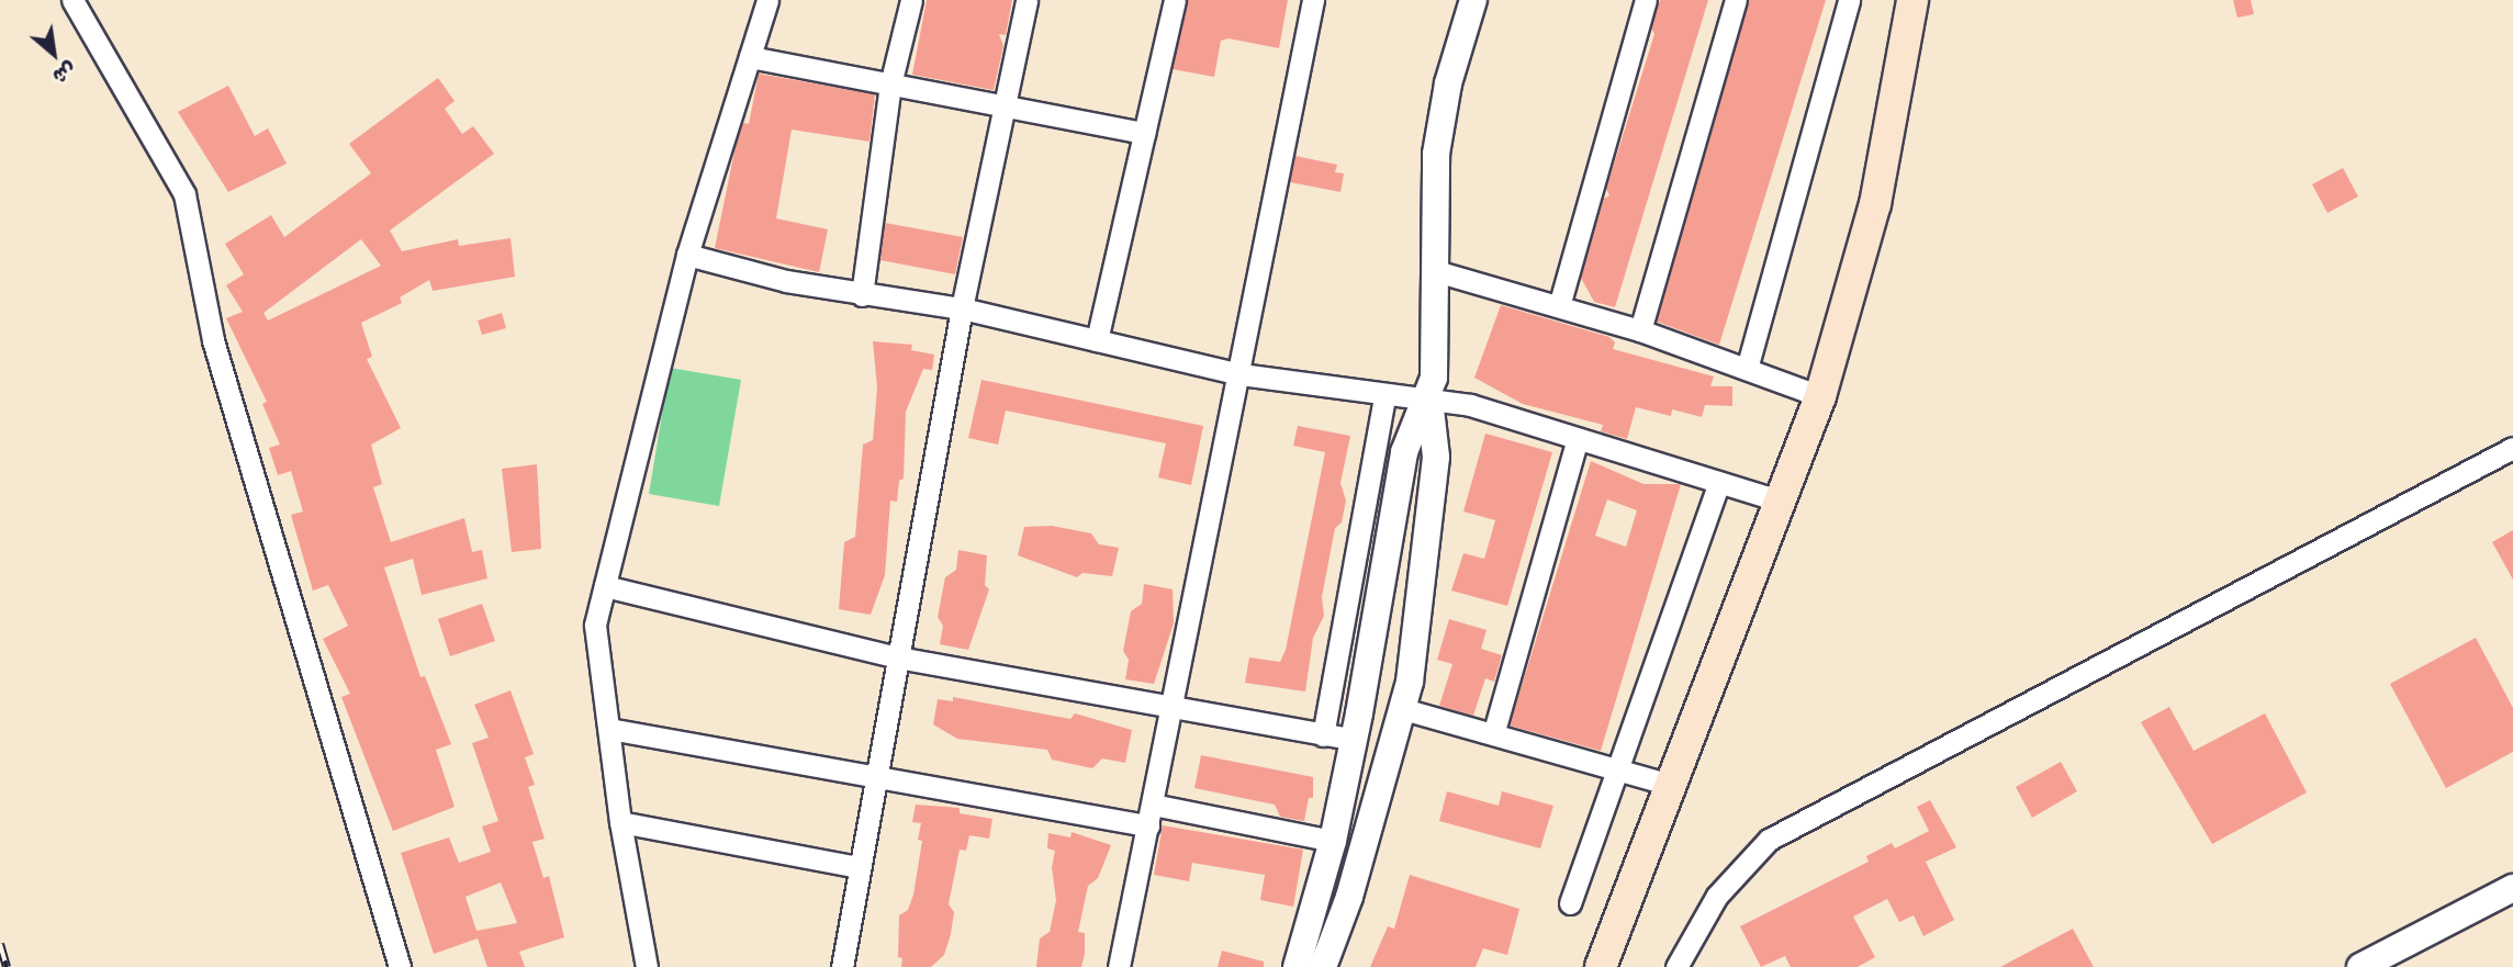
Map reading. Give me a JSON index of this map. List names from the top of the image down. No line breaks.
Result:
{"north":"bottom right"}
